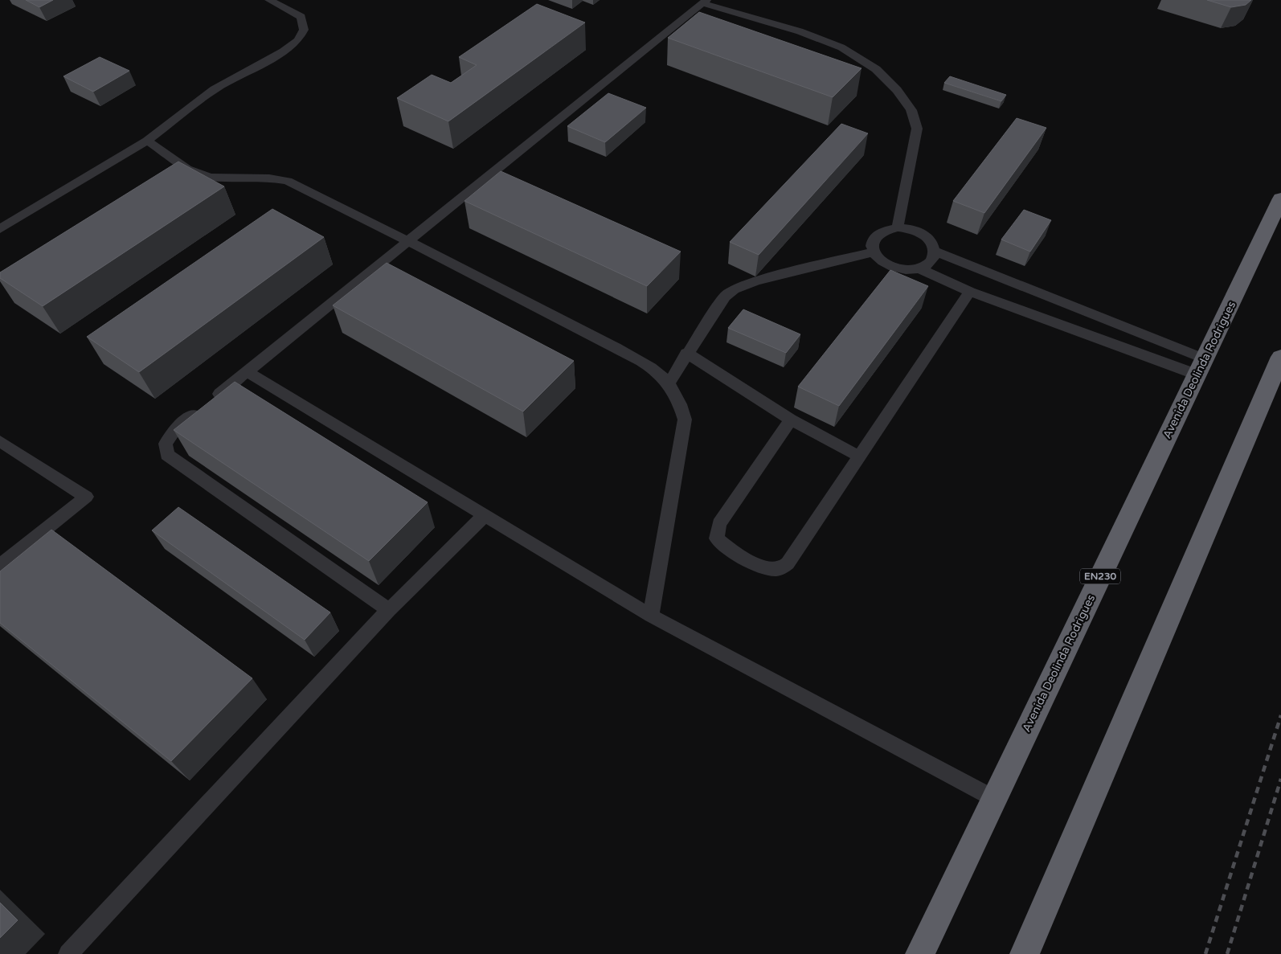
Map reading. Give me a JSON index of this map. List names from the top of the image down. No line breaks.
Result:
{"streets":{"highway":["Avenida Deolinda Rodrigues","EN230"]}}
